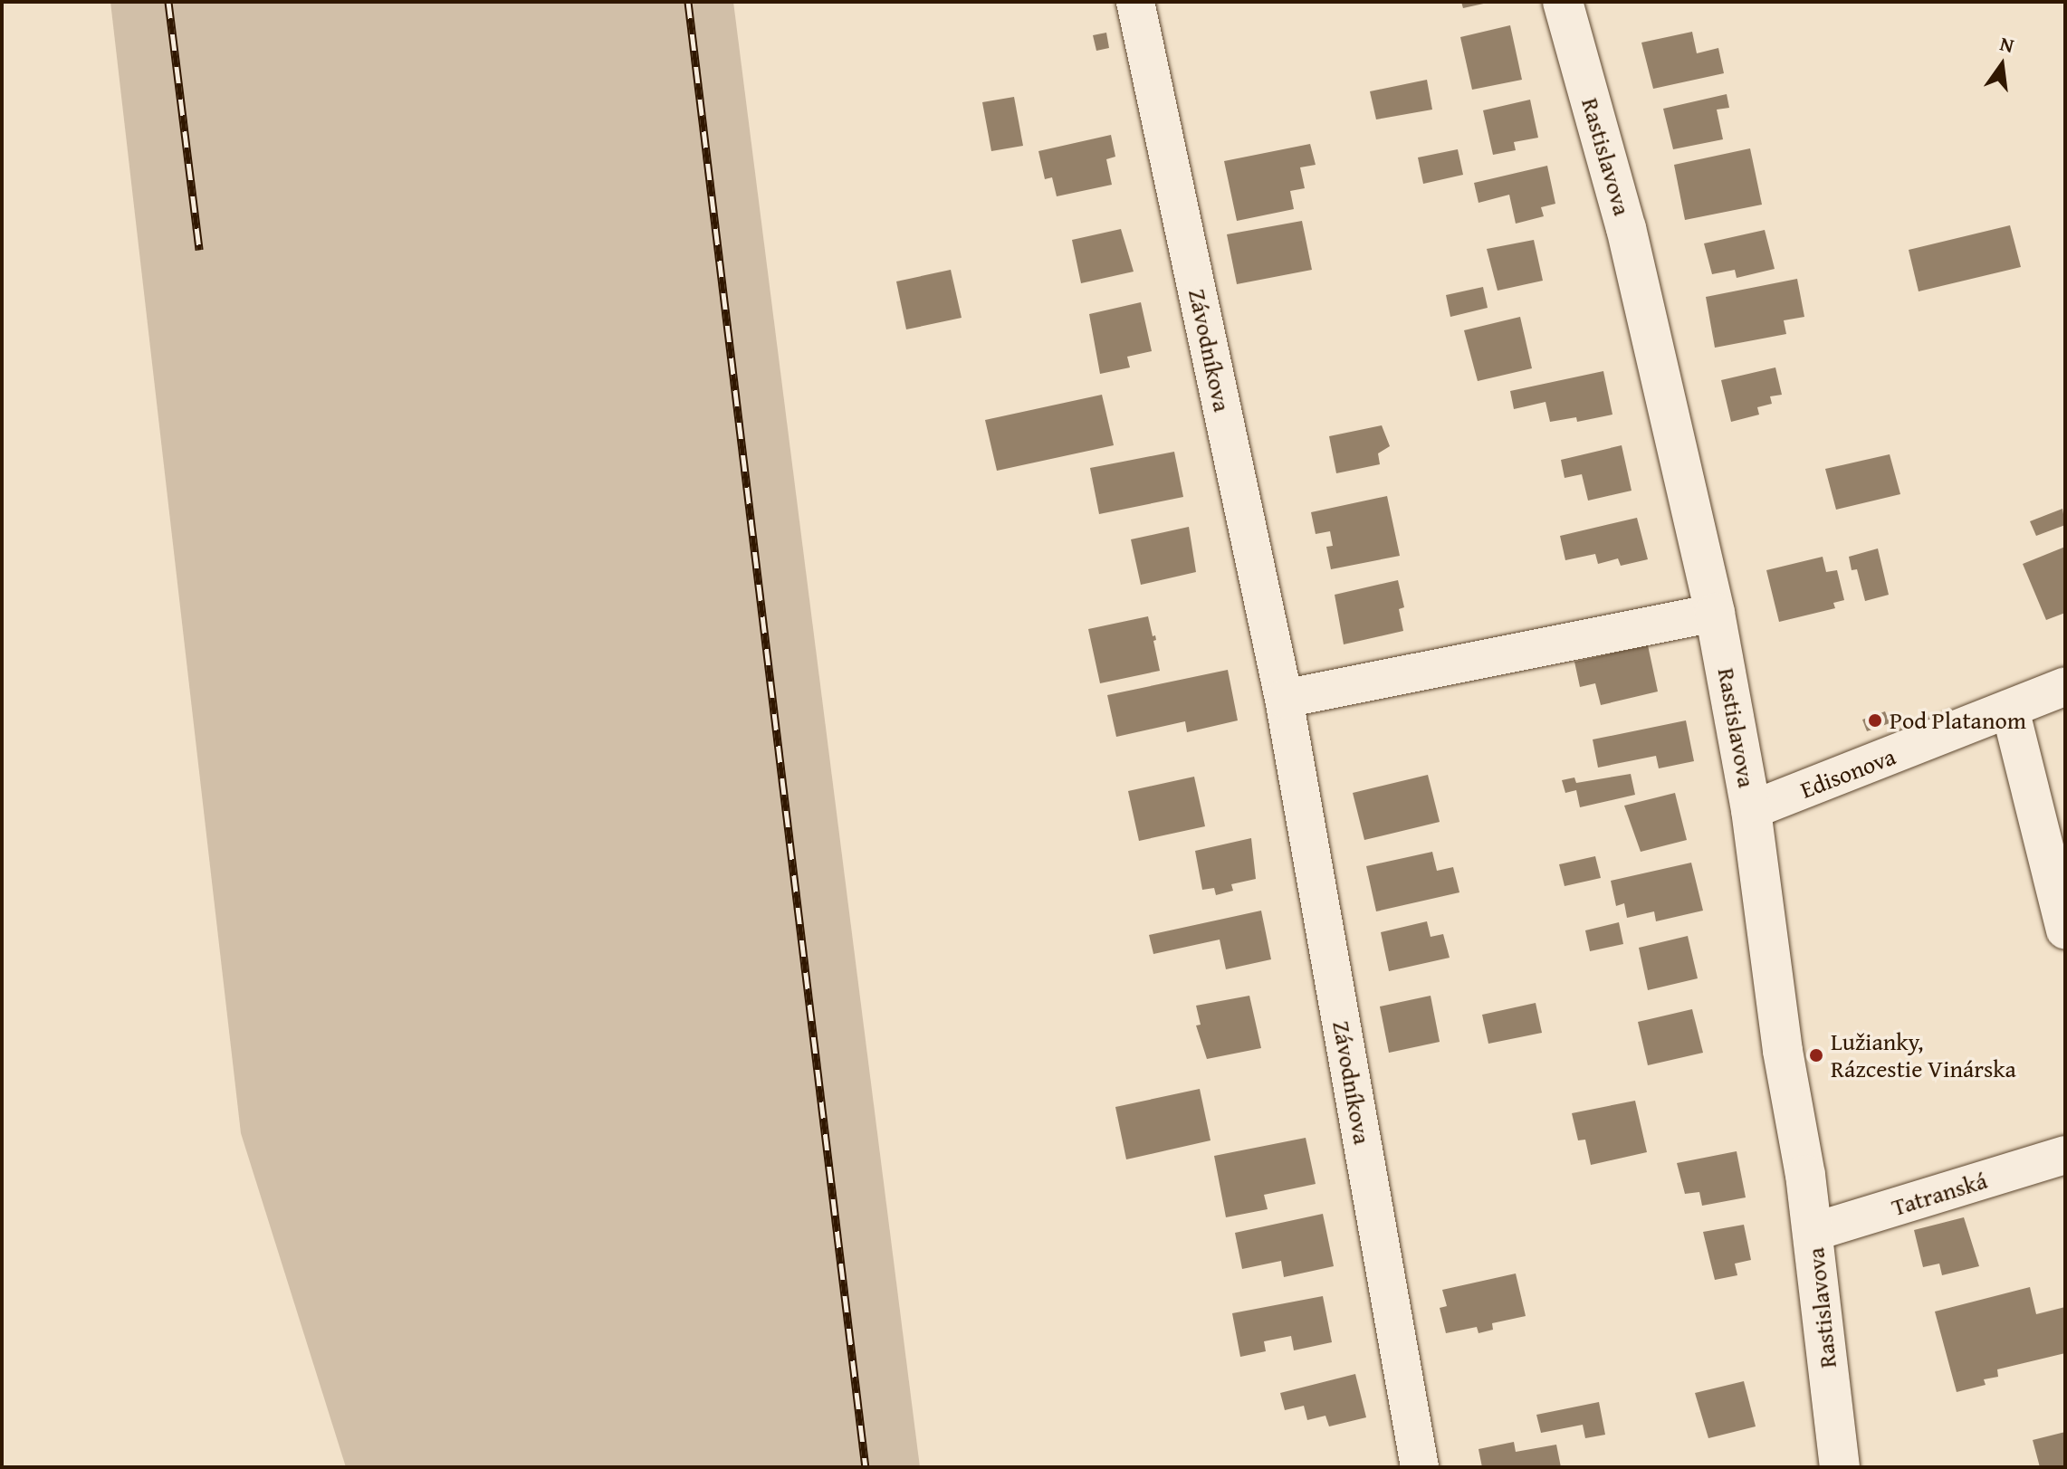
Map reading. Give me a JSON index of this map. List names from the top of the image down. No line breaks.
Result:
{"streets":{"street":["Rastislavova","Závodníkova","Edisonova","Tatranská"]},"crossings":[["Rastislavova","Edisonova"],["Rastislavova","Tatranská"]],"places":["Pod Platanom","Lužianky, Rázcestie Vinárska"],"north":"top"}
